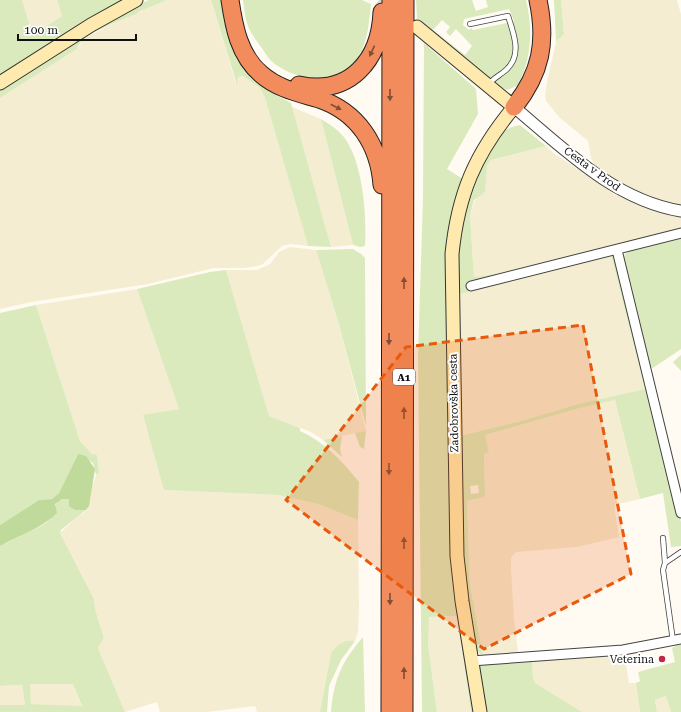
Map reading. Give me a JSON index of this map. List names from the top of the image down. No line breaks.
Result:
{"streets":{"highway":["A1"],"main road":["Zadobrovška cesta"],"street":["Cesta v Prod"]},"crossings":[["Cesta v Prod","Zadobrovška cesta"]],"places":["Veterina"],"scale_bar":"100 m"}
